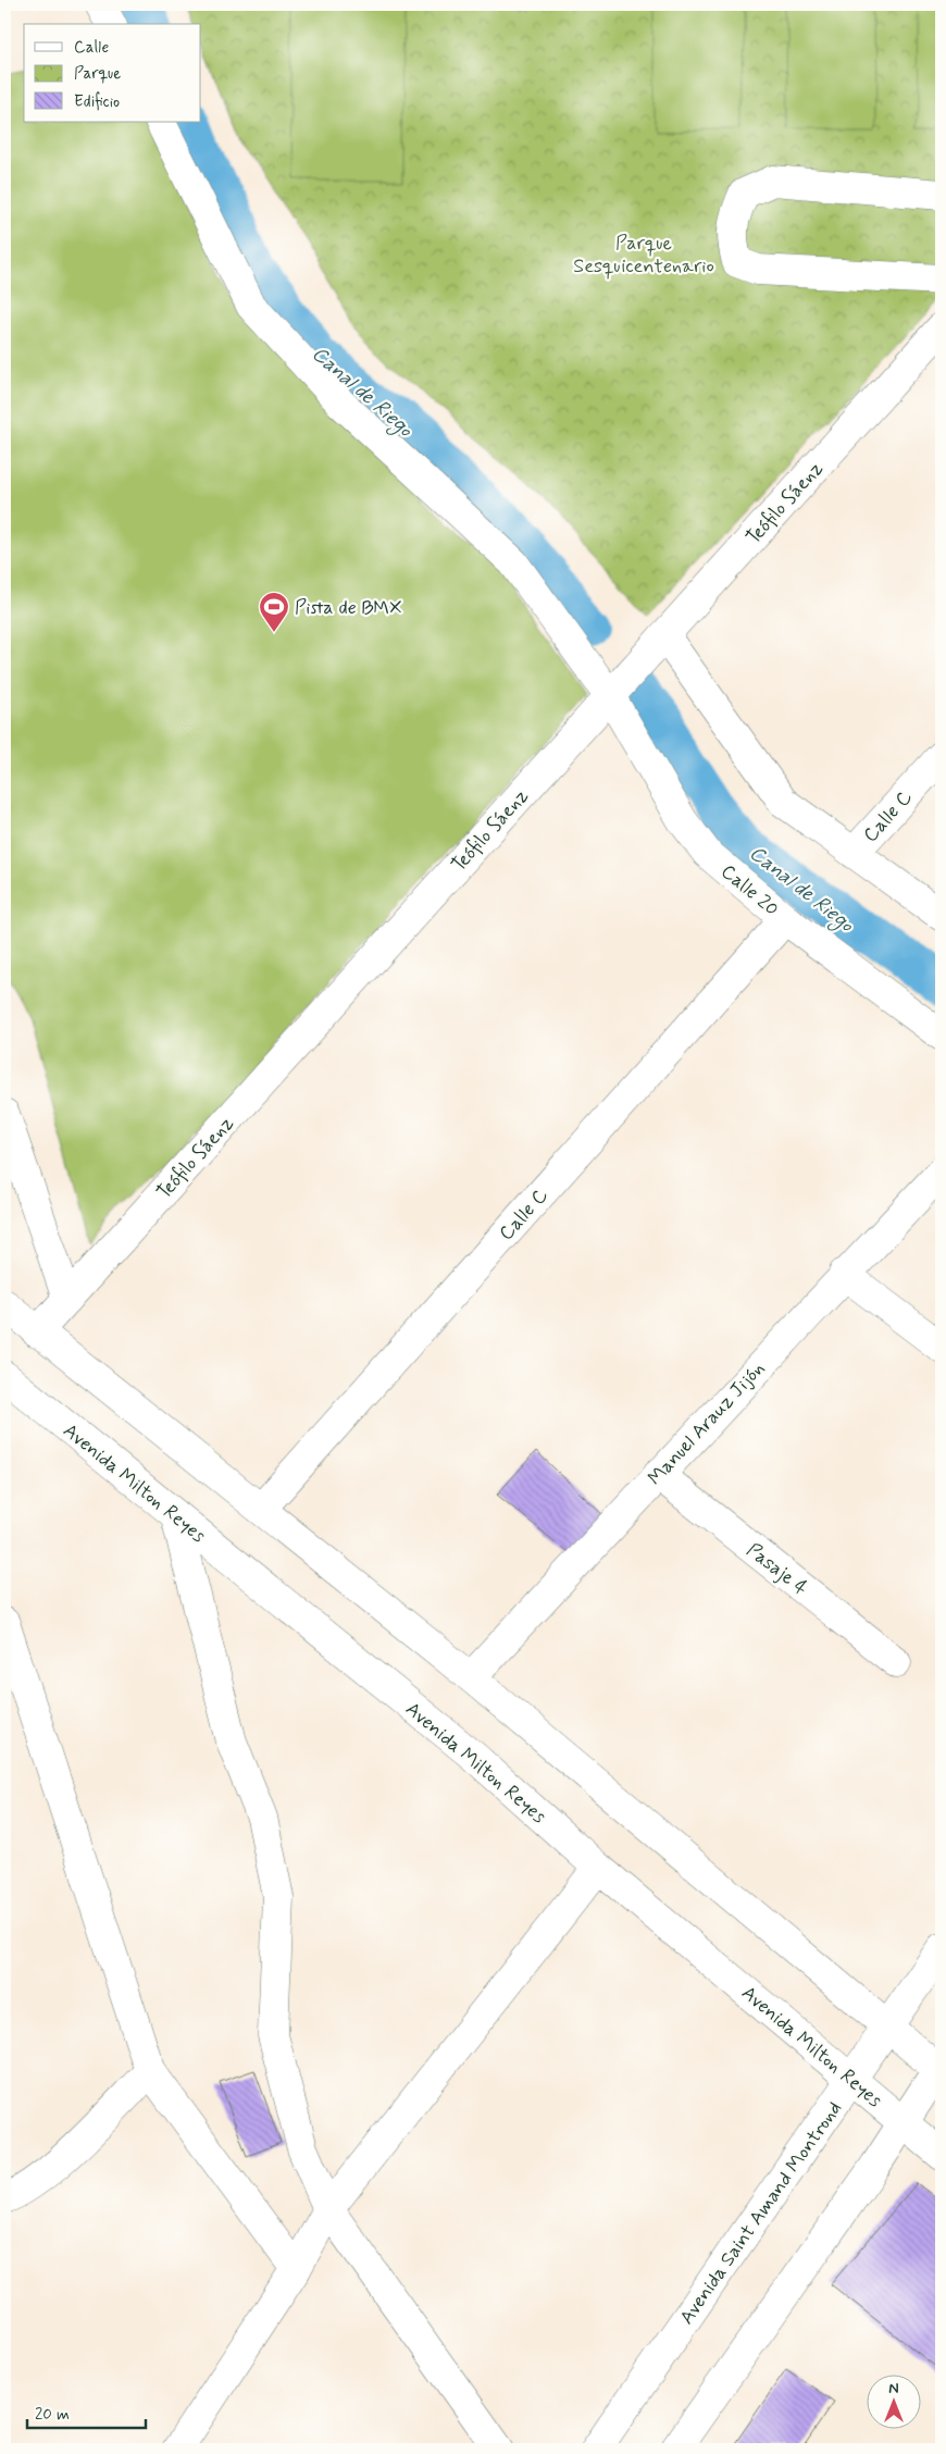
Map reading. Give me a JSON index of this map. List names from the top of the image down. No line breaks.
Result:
{"streets":{"street":["Teófilo Sáenz","Calle C","Calle 20","Manuel Arauz Jijón","Avenida Milton Reyes","Pasaje 4","Avenida Saint Amand Montrond"]},"crossings":[["Teófilo Sáenz","Calle 20"],["Calle C","Calle 20"],["Manuel Arauz Jijón","Pasaje 4"],["Avenida Milton Reyes","Avenida Saint Amand Montrond"]],"water":["Canal de Riego"],"parks":["Parque Sesquicentenario"],"places":{"sports":["Pista de BMX"]},"legend":["Calle","Parque","Edificio"],"scale_bar":"20 m","north":"top"}
